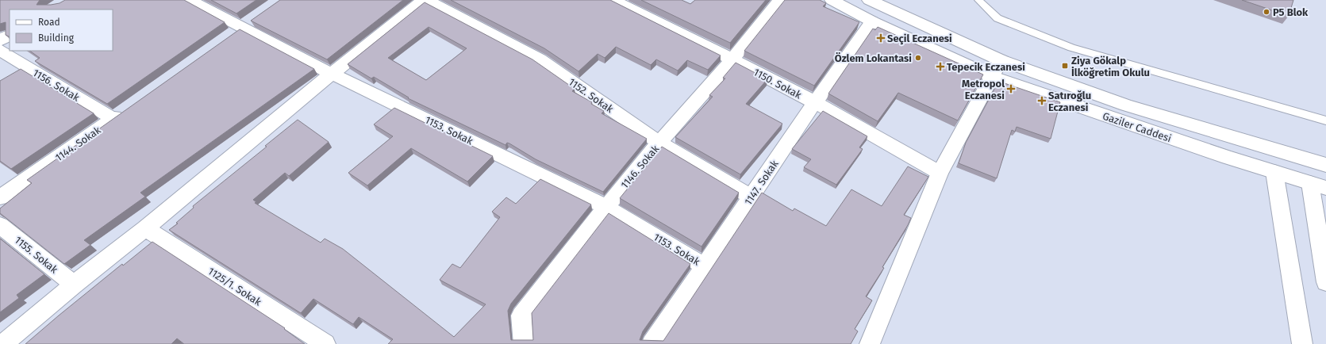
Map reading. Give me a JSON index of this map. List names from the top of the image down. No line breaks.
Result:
{"streets":{"street":["1150. Sokak","1156. Sokak","1152. Sokak","Gaziler Caddesi","1153. Sokak","1144. Sokak","1146. Sokak","1147. Sokak","1155. Sokak","1125/1. Sokak"]},"crossings":[["1150. Sokak","1146. Sokak"],["1150. Sokak","1147. Sokak"],["1156. Sokak","1144. Sokak"],["1152. Sokak","1146. Sokak"],["1152. Sokak","1147. Sokak"],["Gaziler Caddesi","1147. Sokak"],["1153. Sokak","1146. Sokak"],["1153. Sokak","1147. Sokak"]],"places":{"other":["P5 Blok","Özlem Lokantasi"],"health":["Seçil Eczanesi","Tepecik Eczanesi","Metropol Eczanesi","Satıroğlu Eczanesi"],"transit":["Ziya Gökalp İlköğretim Okulu"]},"legend":["Road","Building"]}
